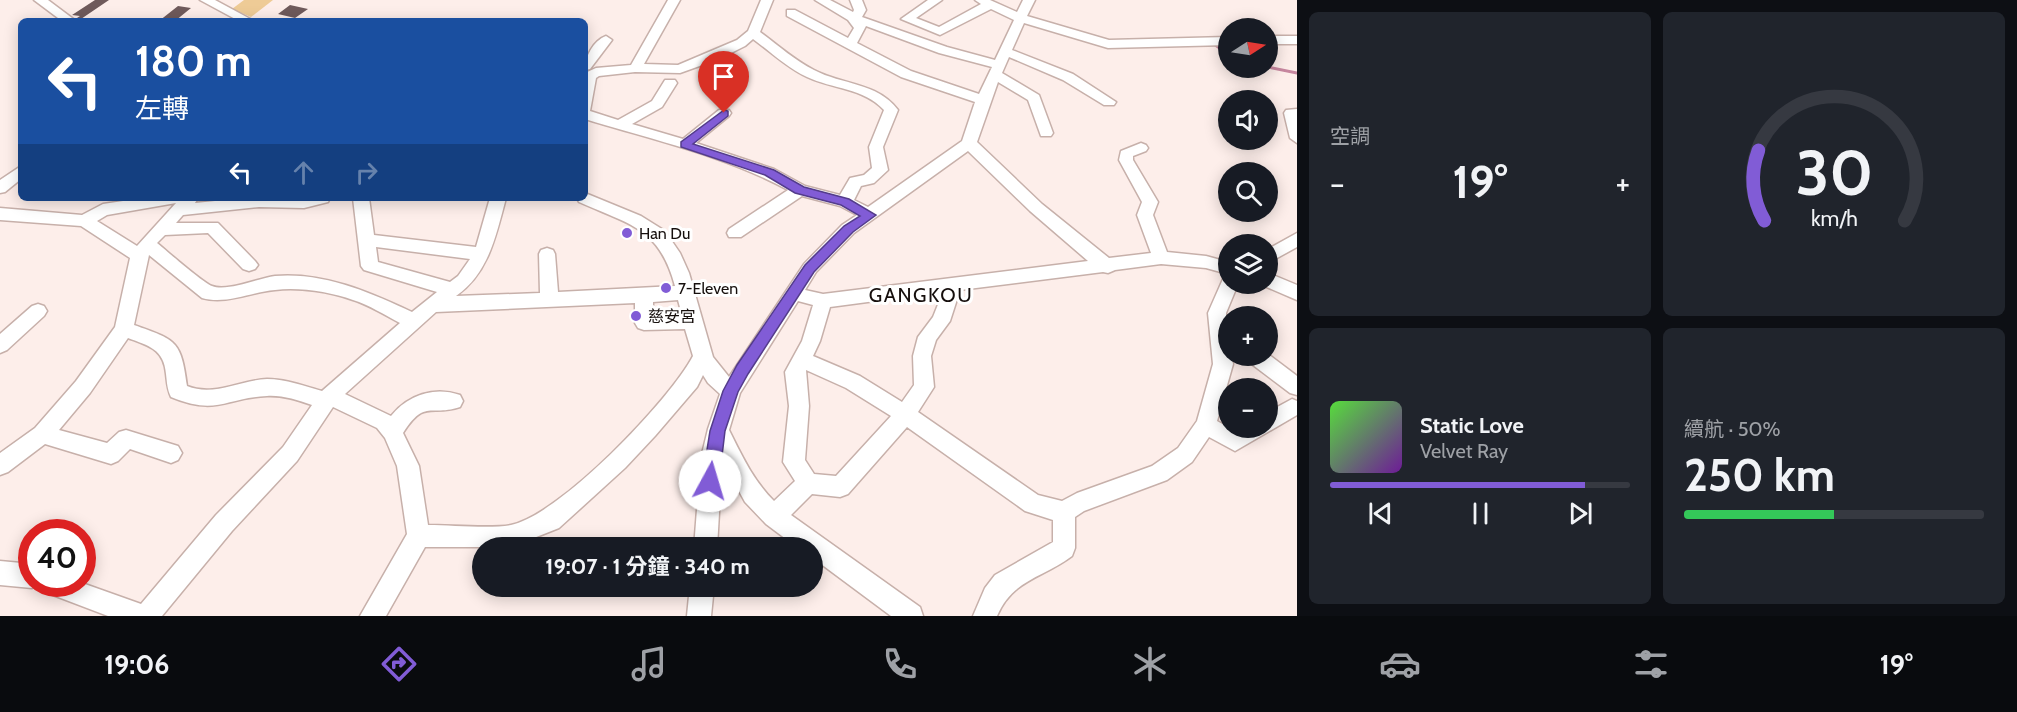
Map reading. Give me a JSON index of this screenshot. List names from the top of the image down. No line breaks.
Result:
{"districts":["GANGKOU"],"places":["Han Du","7-Eleven","慈安宮"],"north":"right","page":{"tile":["空調",["續航 · 50%","250 km"]],"map_buttons":["+","−"],"turn":["180 m","左轉"],"heat":["−","19°","+"],"song":["Static Love","Velvet Ray"],"limit":"40","trip":"19:07 · 1 分鐘 · 340 m","tabs":["19:06","19°"],"gauge":["30","km/h"]}}
